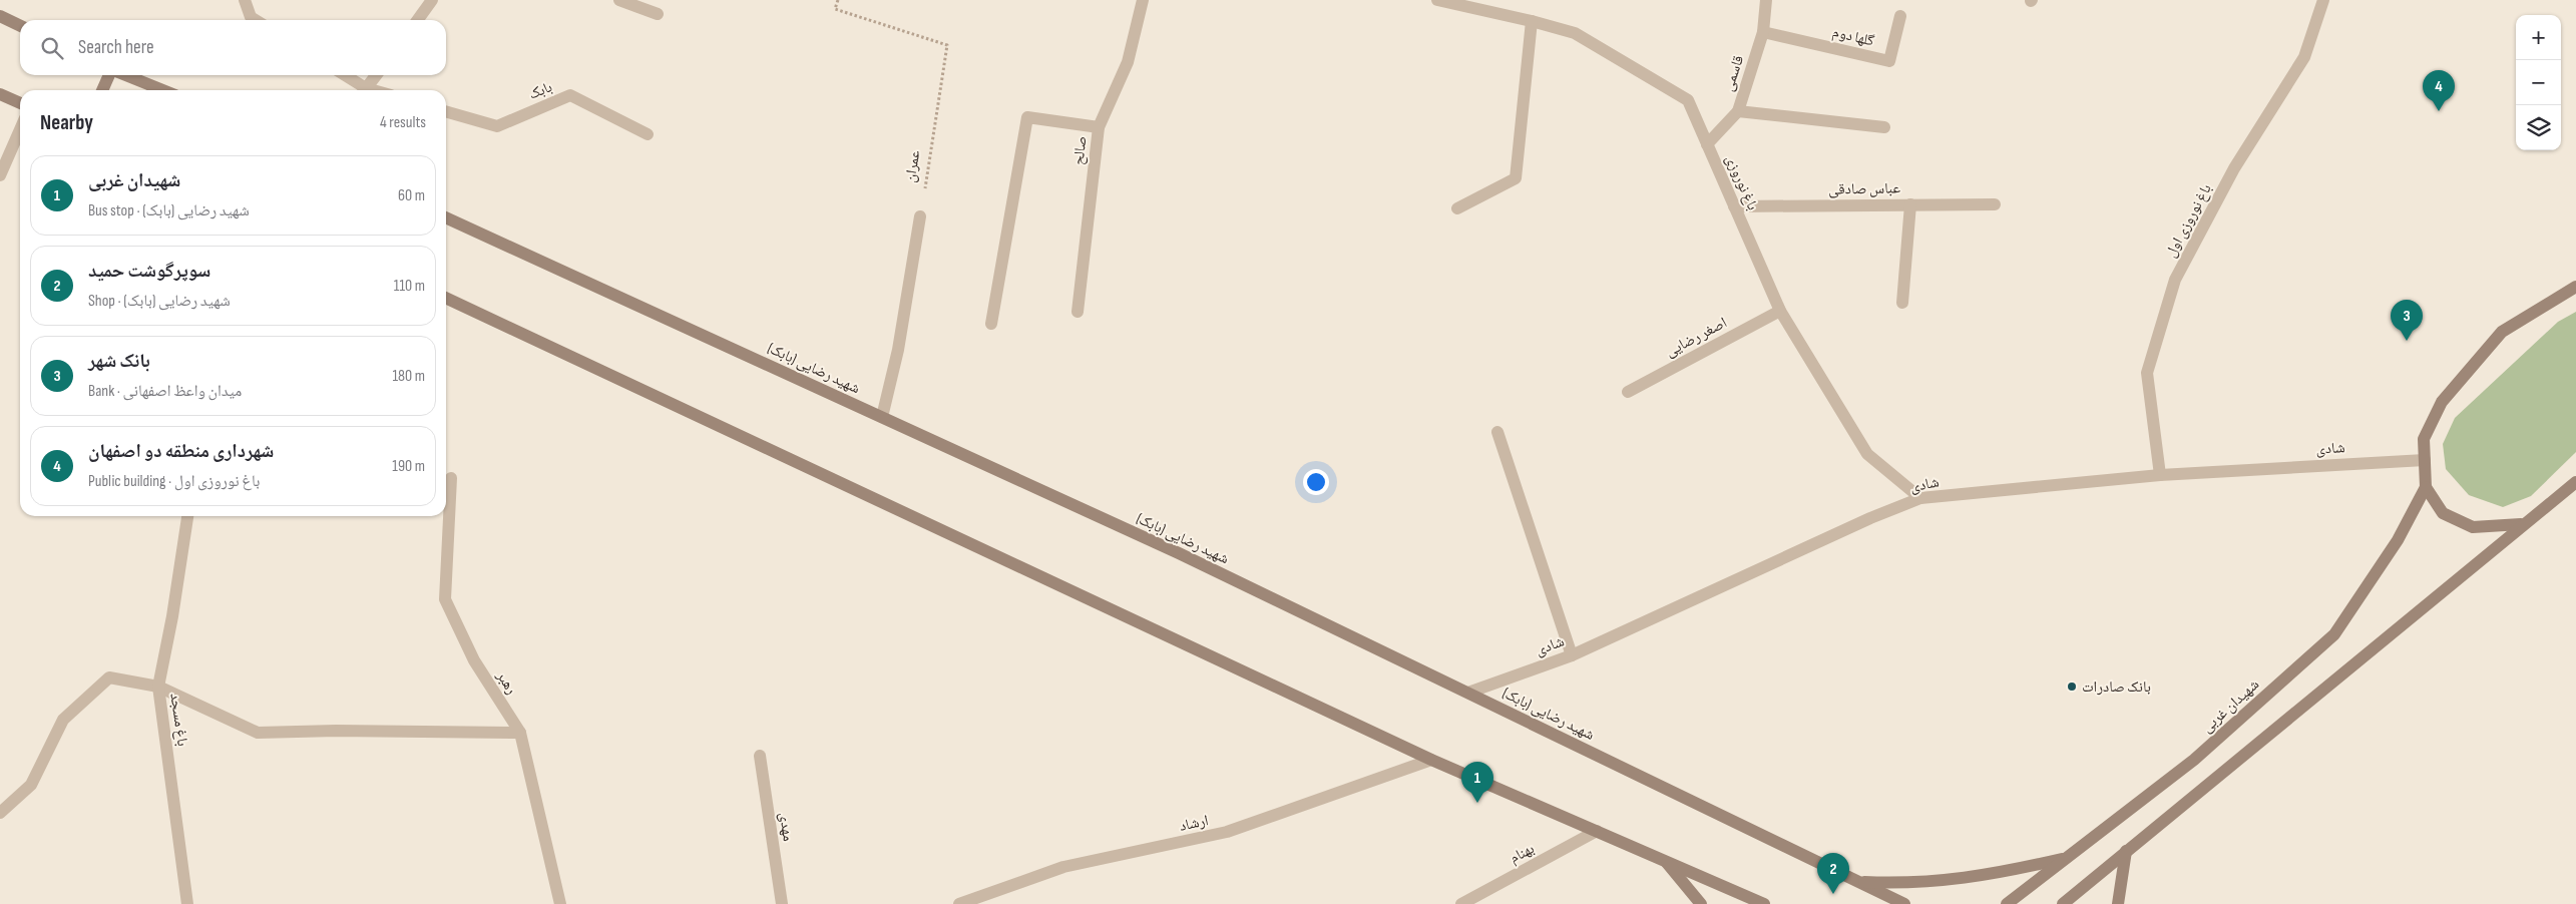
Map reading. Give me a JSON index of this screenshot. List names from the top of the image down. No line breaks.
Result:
{"streets":{"main road":["شهید رضایی (بابک)","شهیدان غربی"],"street":["گلها دوم","قاسمی","بابک","صالح","باغ نوروزی","عباس صادقی","باغ نوروزی اول","اصغر رضایی","شادی","رهبر","باغ مسجد","ارشاد","مهدی","بهنام"],"path":["عمران"]},"crossings":[["گلها دوم","قاسمی"],["قاسمی","باغ نوروزی"],["باغ نوروزی","عباس صادقی"],["باغ نوروزی","اصغر رضایی"],["باغ نوروزی","شادی"],["باغ نوروزی اول","شادی"],["شهید رضایی (بابک)","شادی"]],"places":["بانک صادرات"],"page":{"map_buttons":["+","−"],"search":"Search here","pins":["4","3","1","2"],"heading":["Nearby","4 results"],"list":[{"mark":"1","name":"شهیدان غربی","note":"Bus stop · شهید رضایی (بابک)","value":"60 m"},{"mark":"2","name":"سوپرگوشت حمید","note":"Shop · شهید رضایی (بابک)","value":"110 m"},{"mark":"3","name":"بانک شهر","note":"Bank · میدان واعظ اصفهانی","value":"180 m"},{"mark":"4","name":"شهرداری منطقه دو اصفهان","note":"Public building · باغ نوروزی اول","value":"190 m"}]}}
